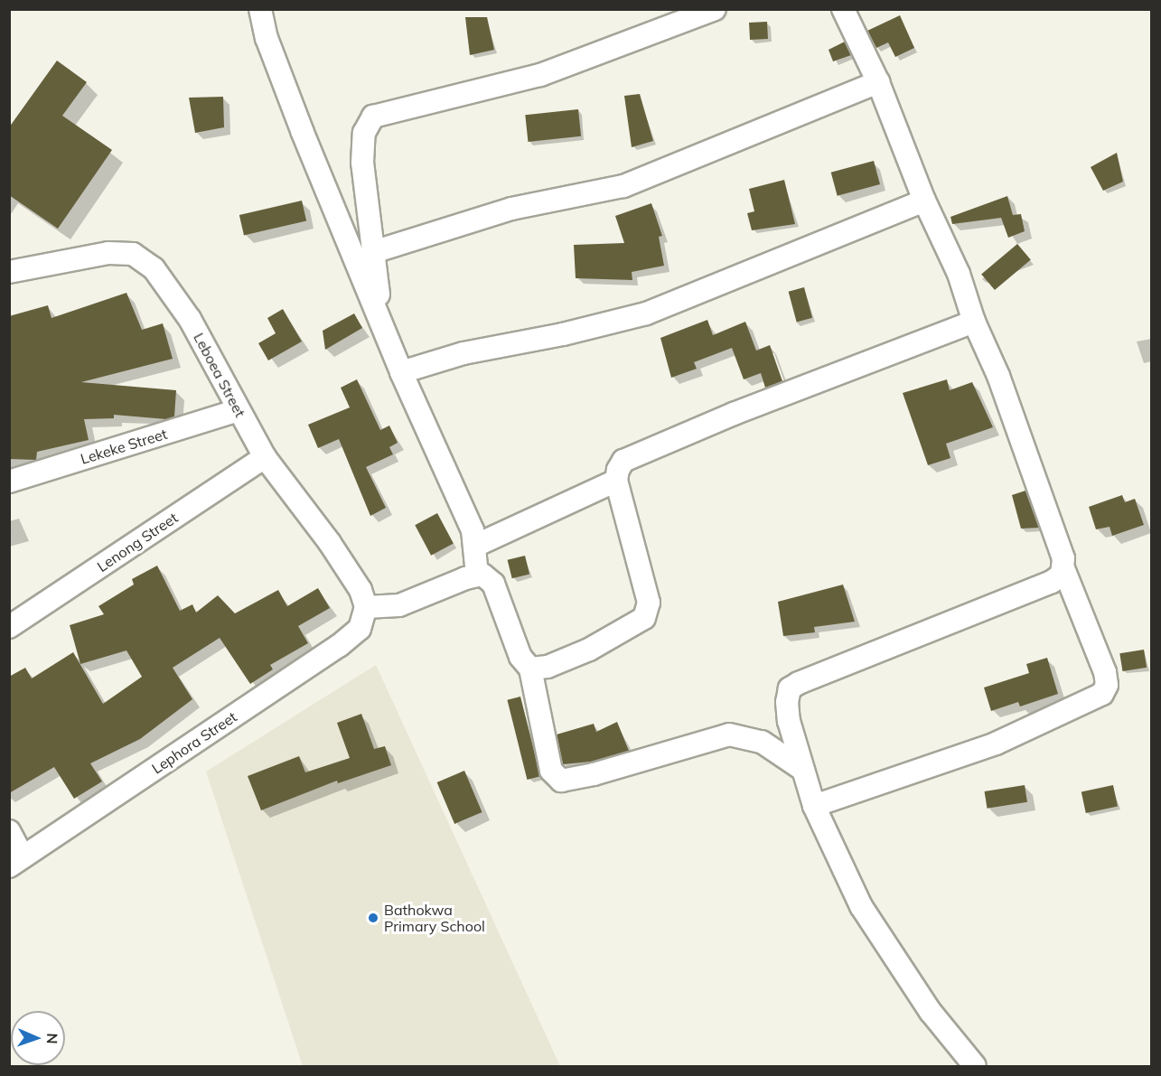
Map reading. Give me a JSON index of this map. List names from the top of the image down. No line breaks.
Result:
{"streets":{"street":["Leboea Street","Lekeke Street","Lenong Street","Lephora Street"]},"crossings":[["Leboea Street","Lekeke Street"],["Leboea Street","Lenong Street"],["Leboea Street","Lephora Street"]],"places":["Bathokwa Primary School"],"north":"right"}
